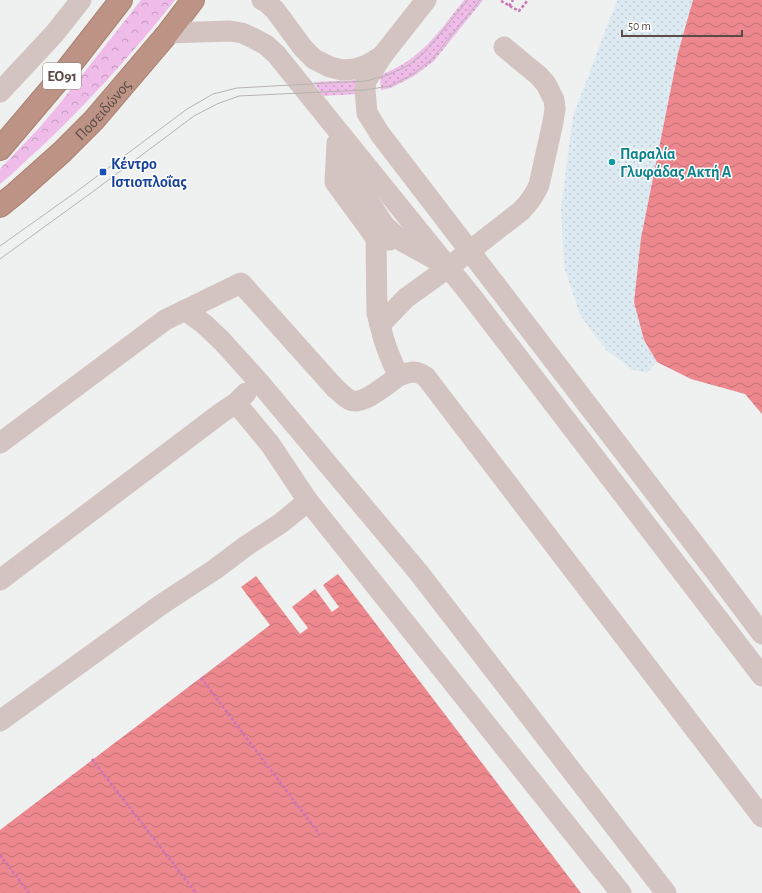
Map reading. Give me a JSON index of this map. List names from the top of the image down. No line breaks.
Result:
{"streets":{"highway":["ΕΟ91","Ποσειδώνος"]},"places":{"other":["Παραλία Γλυφάδας Ακτή Α"],"transit":["Κέντρο Ιστιοπλοΐας"]},"scale_bar":"50 m"}
